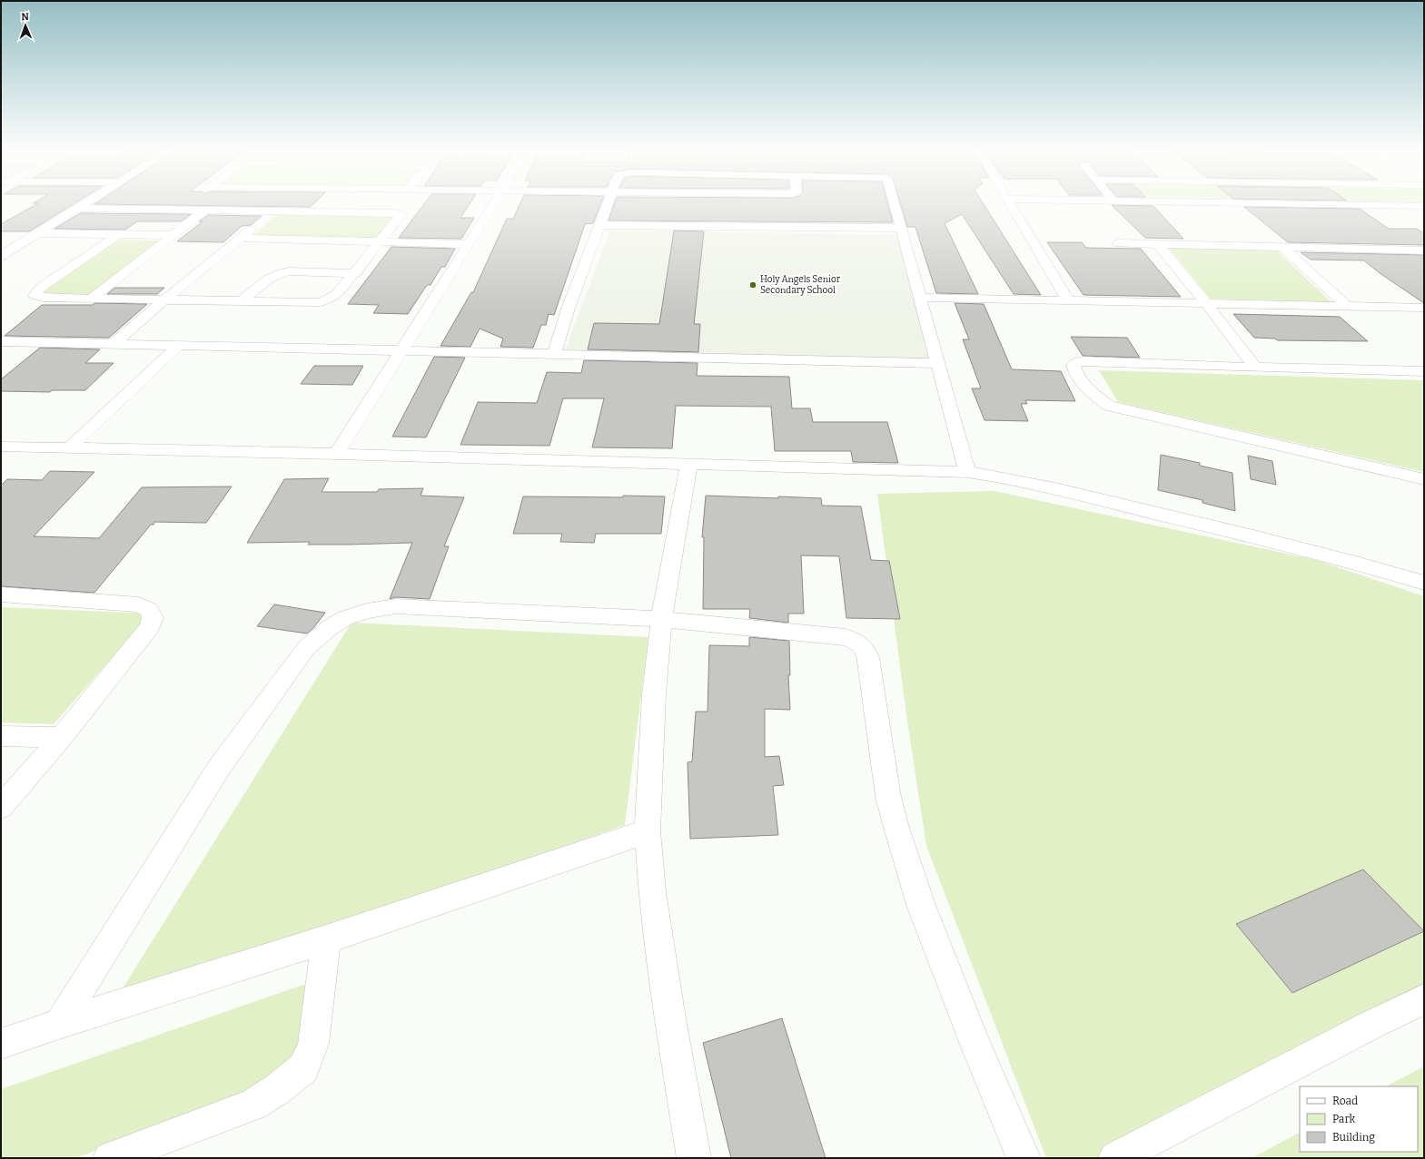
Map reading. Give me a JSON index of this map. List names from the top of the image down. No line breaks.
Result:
{"places":["Holy Angels Senior Secondary School"],"legend":["Road","Park","Building"],"north":"top"}
